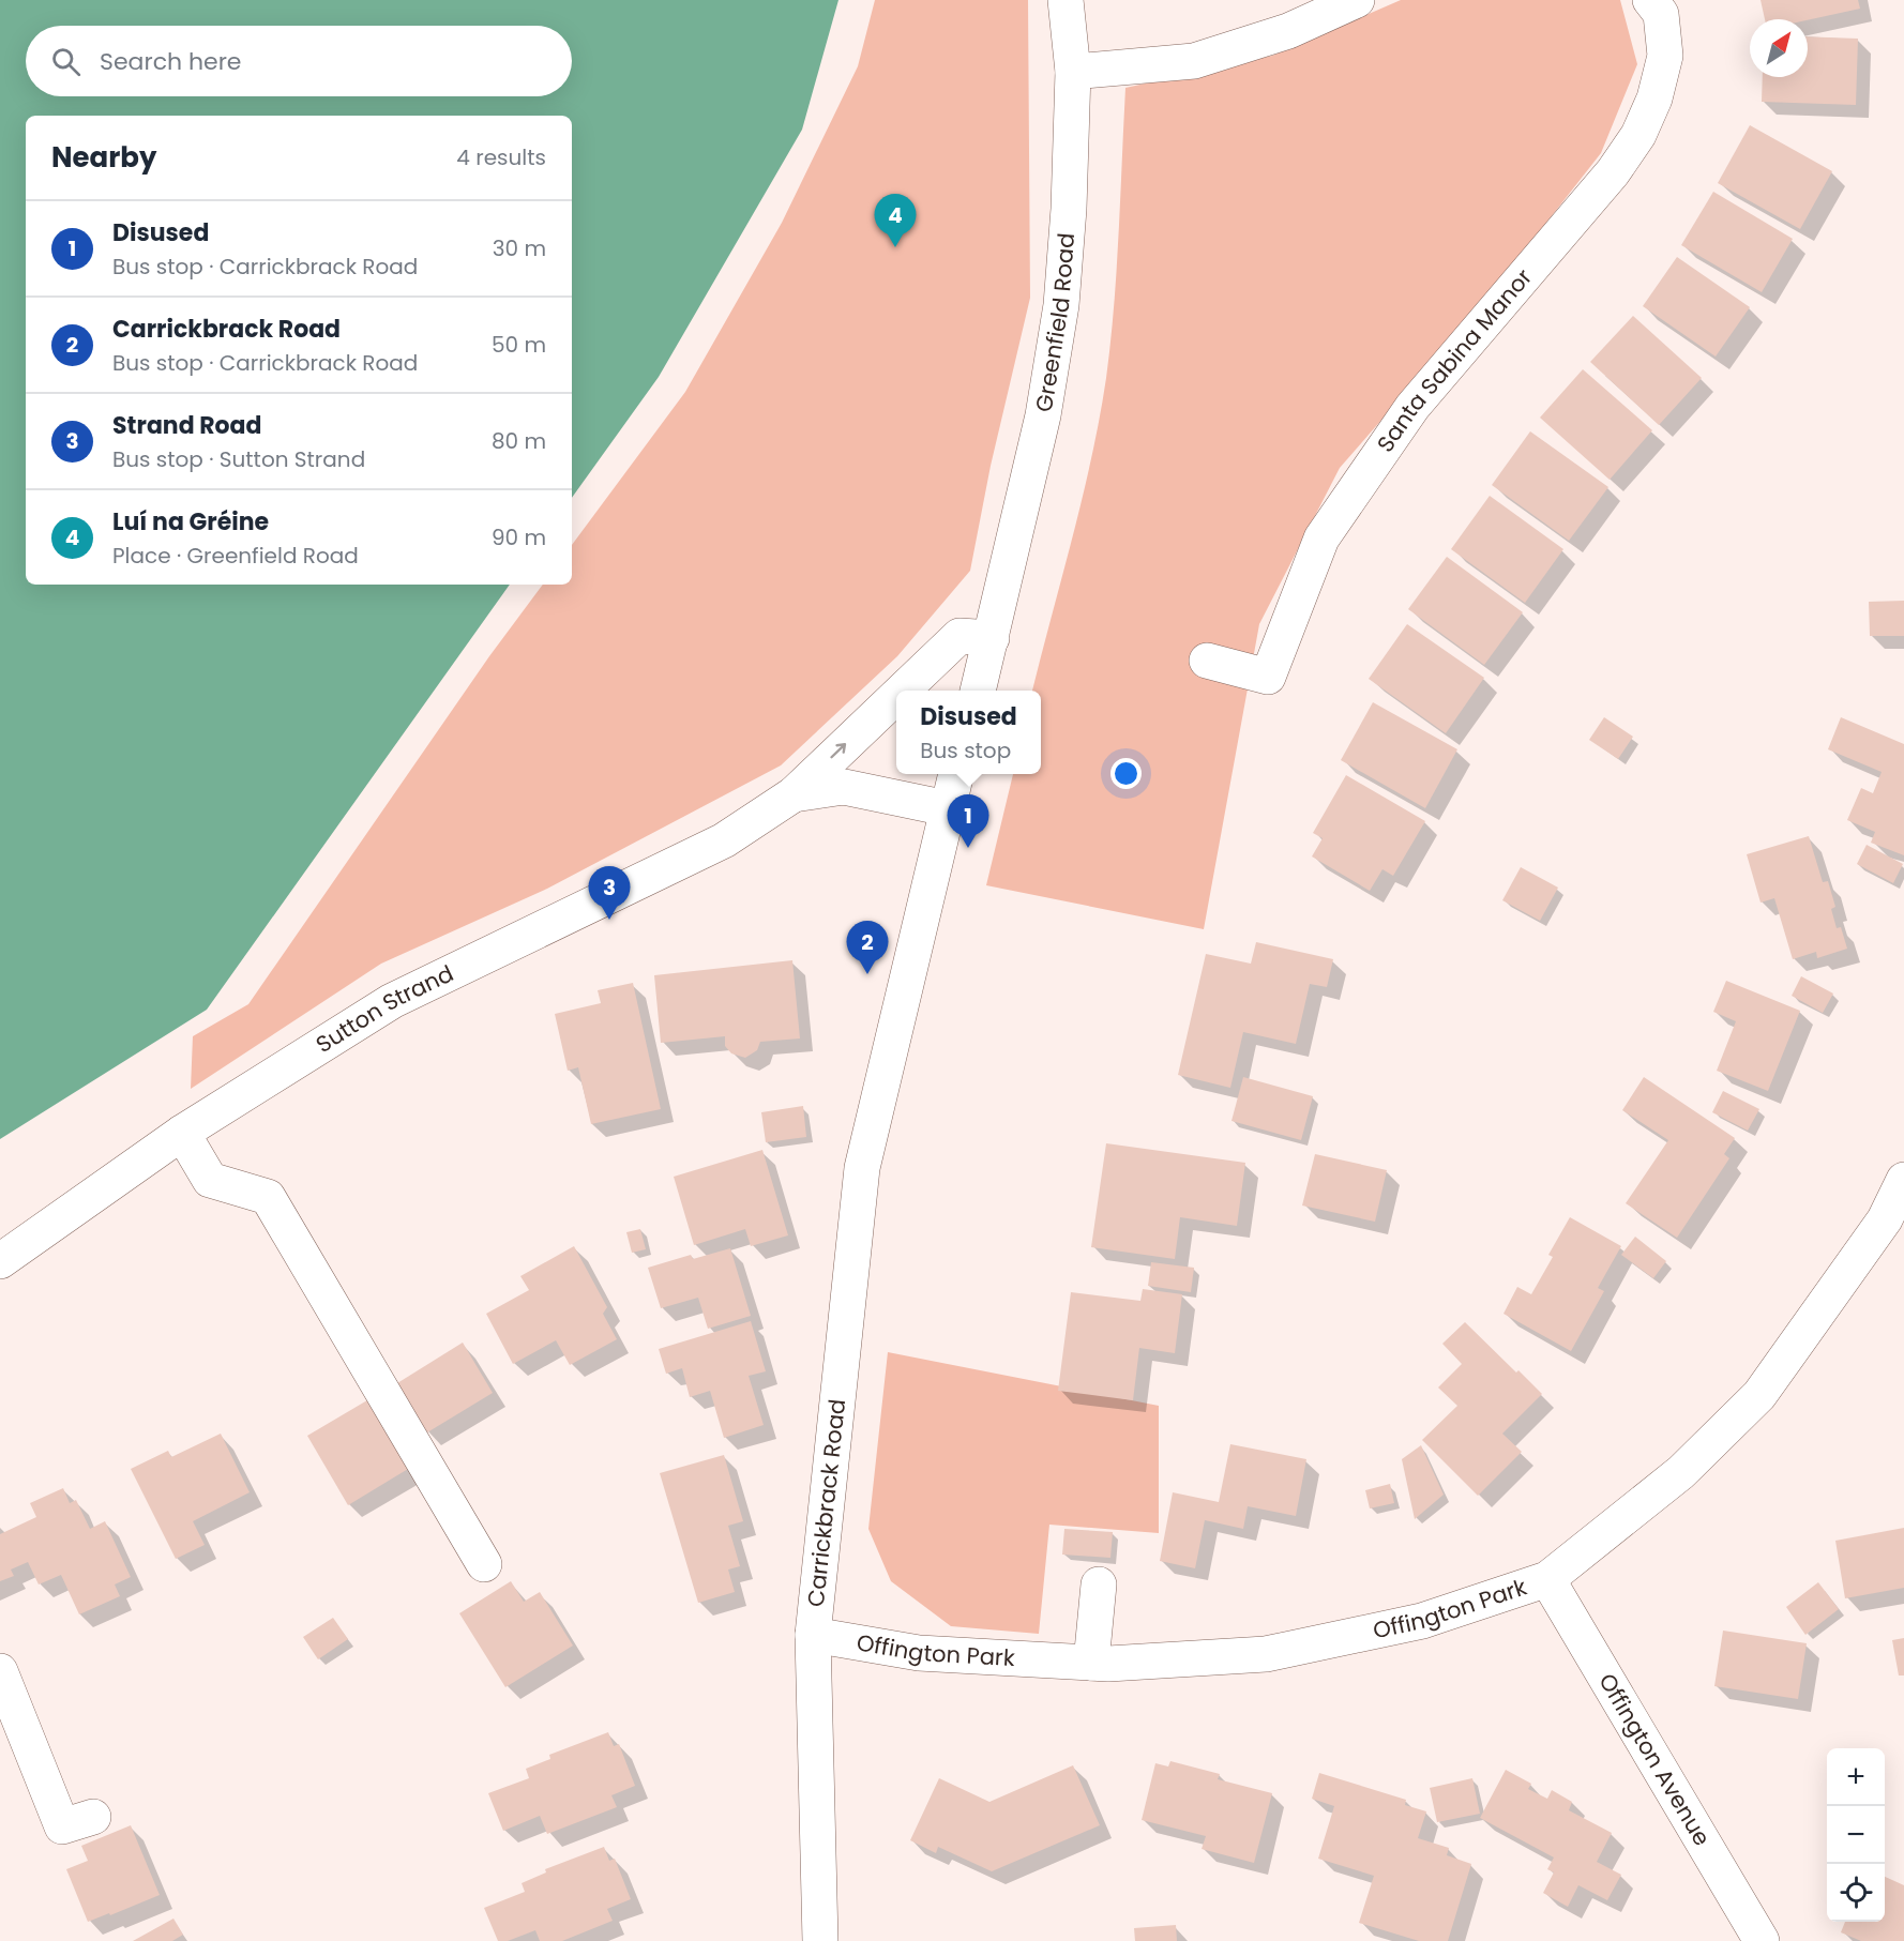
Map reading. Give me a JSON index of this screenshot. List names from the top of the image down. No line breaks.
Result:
{"streets":{"street":["Greenfield Road","Santa Sabina Manor","Sutton Strand","Carrickbrack Road","Offington Park","Offington Avenue"]},"crossings":[["Greenfield Road","Sutton Strand"],["Sutton Strand","Carrickbrack Road"],["Carrickbrack Road","Offington Park"],["Offington Park","Offington Avenue"]],"north":"top right","page":{"search":"Search here","heading":["Nearby","4 results"],"pins":["4","1","3","2"],"list":[{"mark":"1","name":"Disused","note":"Bus stop · Carrickbrack Road","value":"30 m"},{"mark":"2","name":"Carrickbrack Road","note":"Bus stop · Carrickbrack Road","value":"50 m"},{"mark":"3","name":"Strand Road","note":"Bus stop · Sutton Strand","value":"80 m"},{"mark":"4","name":"Luí na Gréine","note":"Place · Greenfield Road","value":"90 m"}],"popup":["Disused","Bus stop"],"map_buttons":["+","−"]}}
